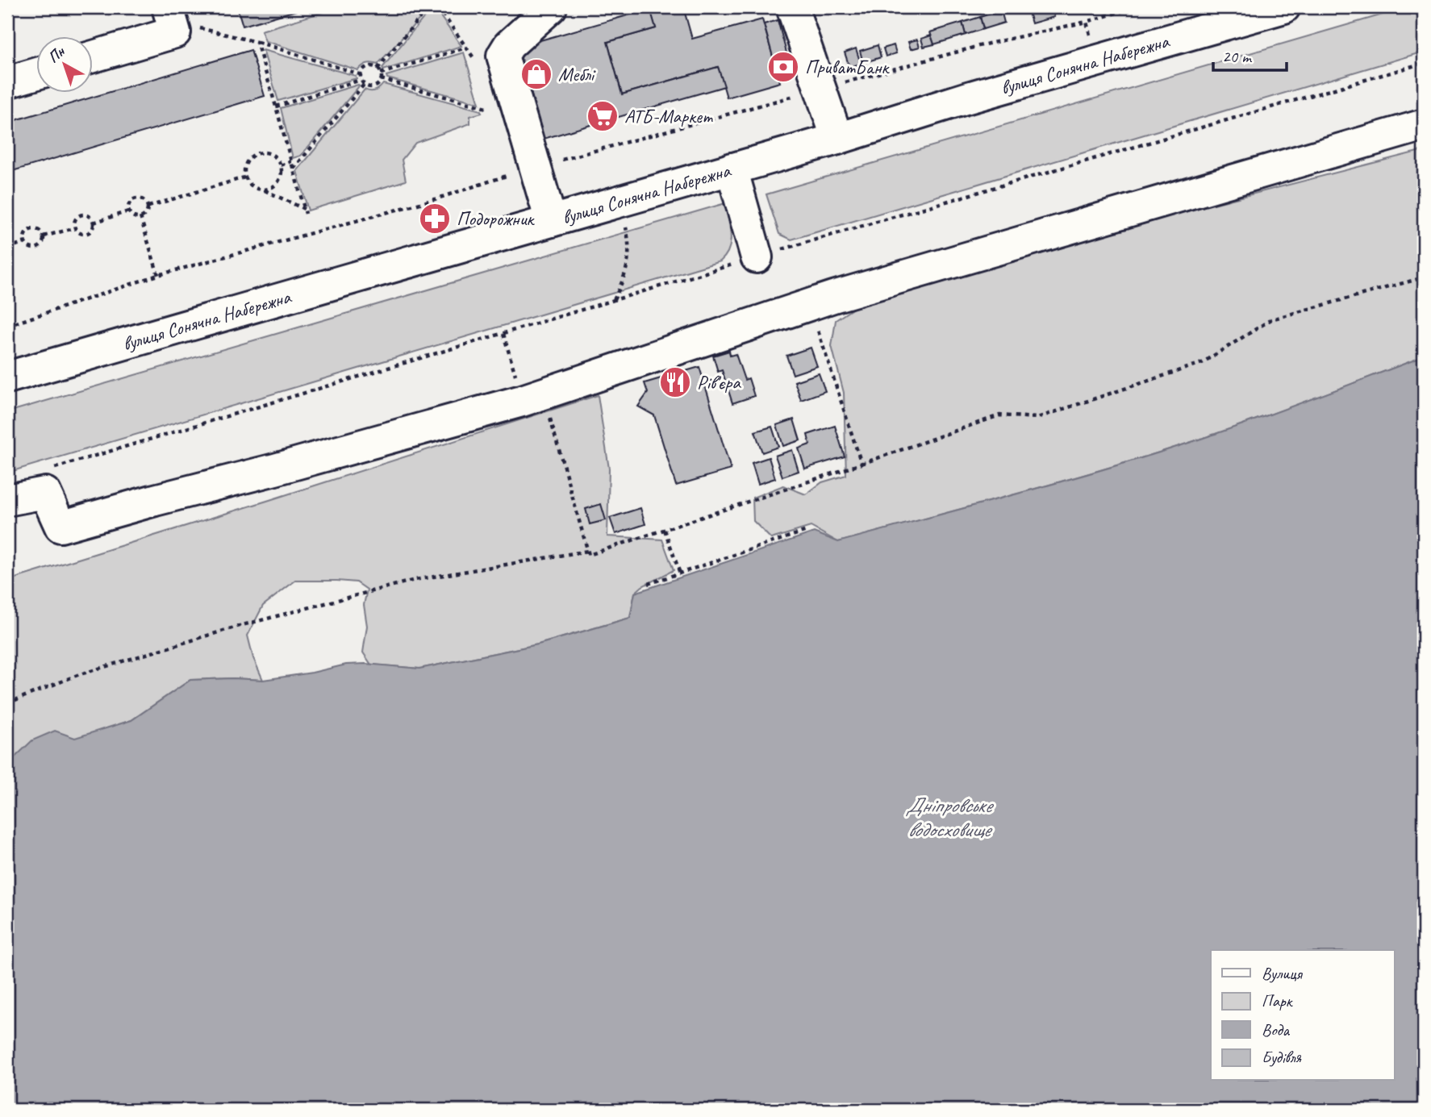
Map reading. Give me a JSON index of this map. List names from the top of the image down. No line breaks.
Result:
{"streets":{"main road":["вулиця Сонячна Набережна"]},"water":["Дніпровське водосховище"],"places":{"bank":["ПриватБанк"],"shop":["Меблі"],"supermarket":["АТБ-Маркет"],"pharmacy":["Подорожник"],"restaurant":["Рів'єра"]},"legend":["Вулиця","Парк","Вода","Будівля"],"scale_bar":"20 m","north":"top left"}
